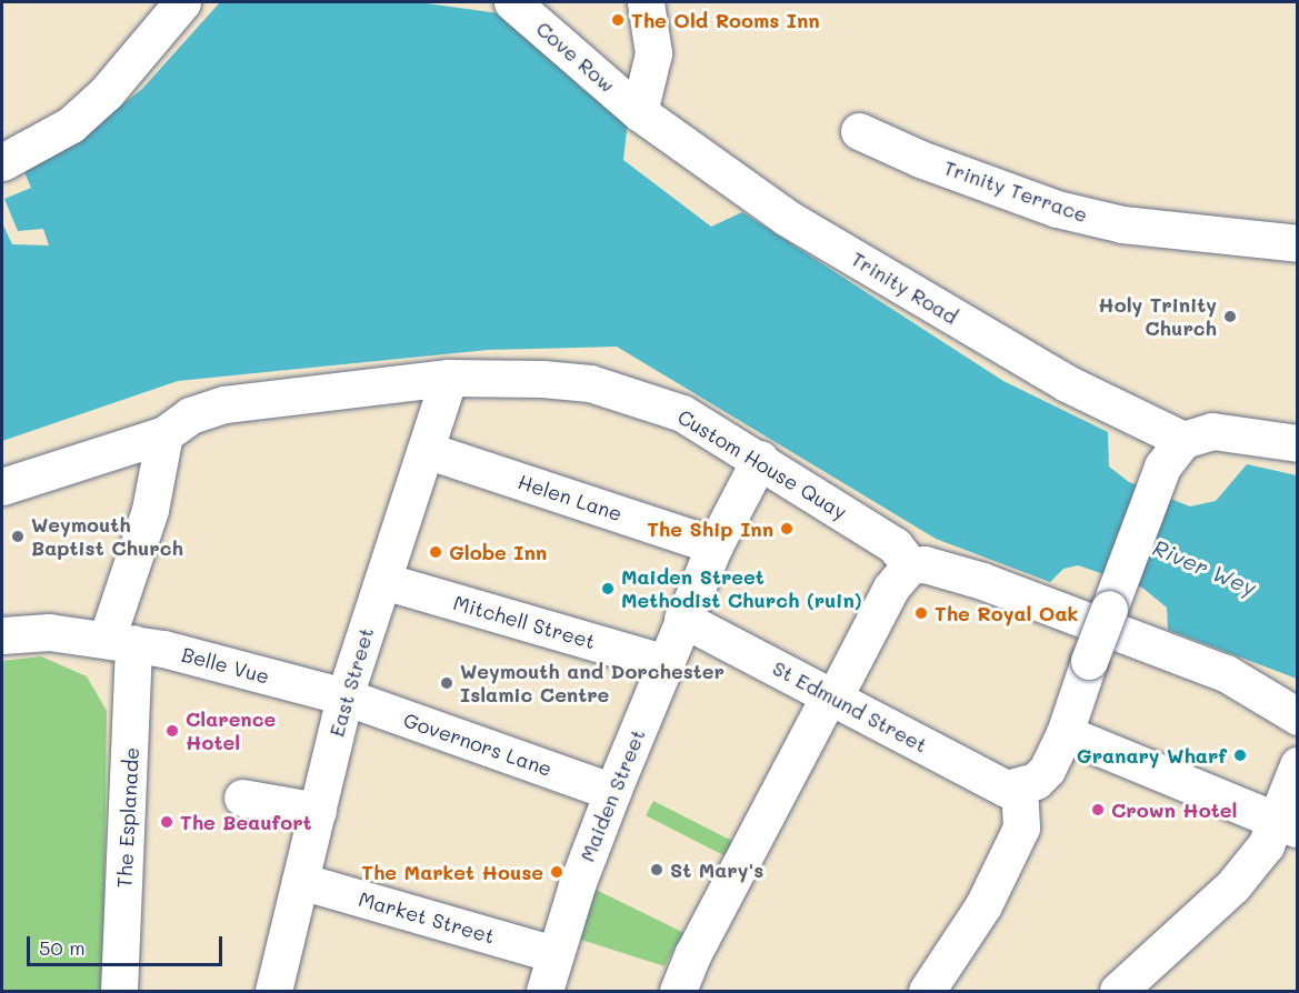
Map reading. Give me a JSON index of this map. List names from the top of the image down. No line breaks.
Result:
{"streets":{"street":["Cove Row","Trinity Terrace","Trinity Road","Custom House Quay","Helen Lane","Mitchell Street","Belle Vue","East Street","St Edmund Street","Governors Lane","Maiden Street","The Esplanade","Market Street"]},"crossings":[["Cove Row","Trinity Road"],["Custom House Quay","East Street"],["Custom House Quay","Maiden Street"],["Custom House Quay","The Esplanade"],["Helen Lane","East Street"],["Helen Lane","Maiden Street"],["Mitchell Street","East Street"],["Mitchell Street","Maiden Street"],["Belle Vue","East Street"],["Belle Vue","Governors Lane"],["Belle Vue","The Esplanade"],["East Street","Governors Lane"],["East Street","Market Street"],["St Edmund Street","Maiden Street"],["Governors Lane","Maiden Street"],["Maiden Street","Market Street"]],"water":["River Wey"],"places":["The Old Rooms Inn","Holy Trinity Church","The Ship Inn","Weymouth Baptist Church","Globe Inn","Maiden Street Methodist Church (ruin)","The Royal Oak","Weymouth and Dorchester Islamic Centre","Clarence Hotel","Granary Wharf","Crown Hotel","The Beaufort","St Mary's","The Market House"],"scale_bar":"50 m"}
